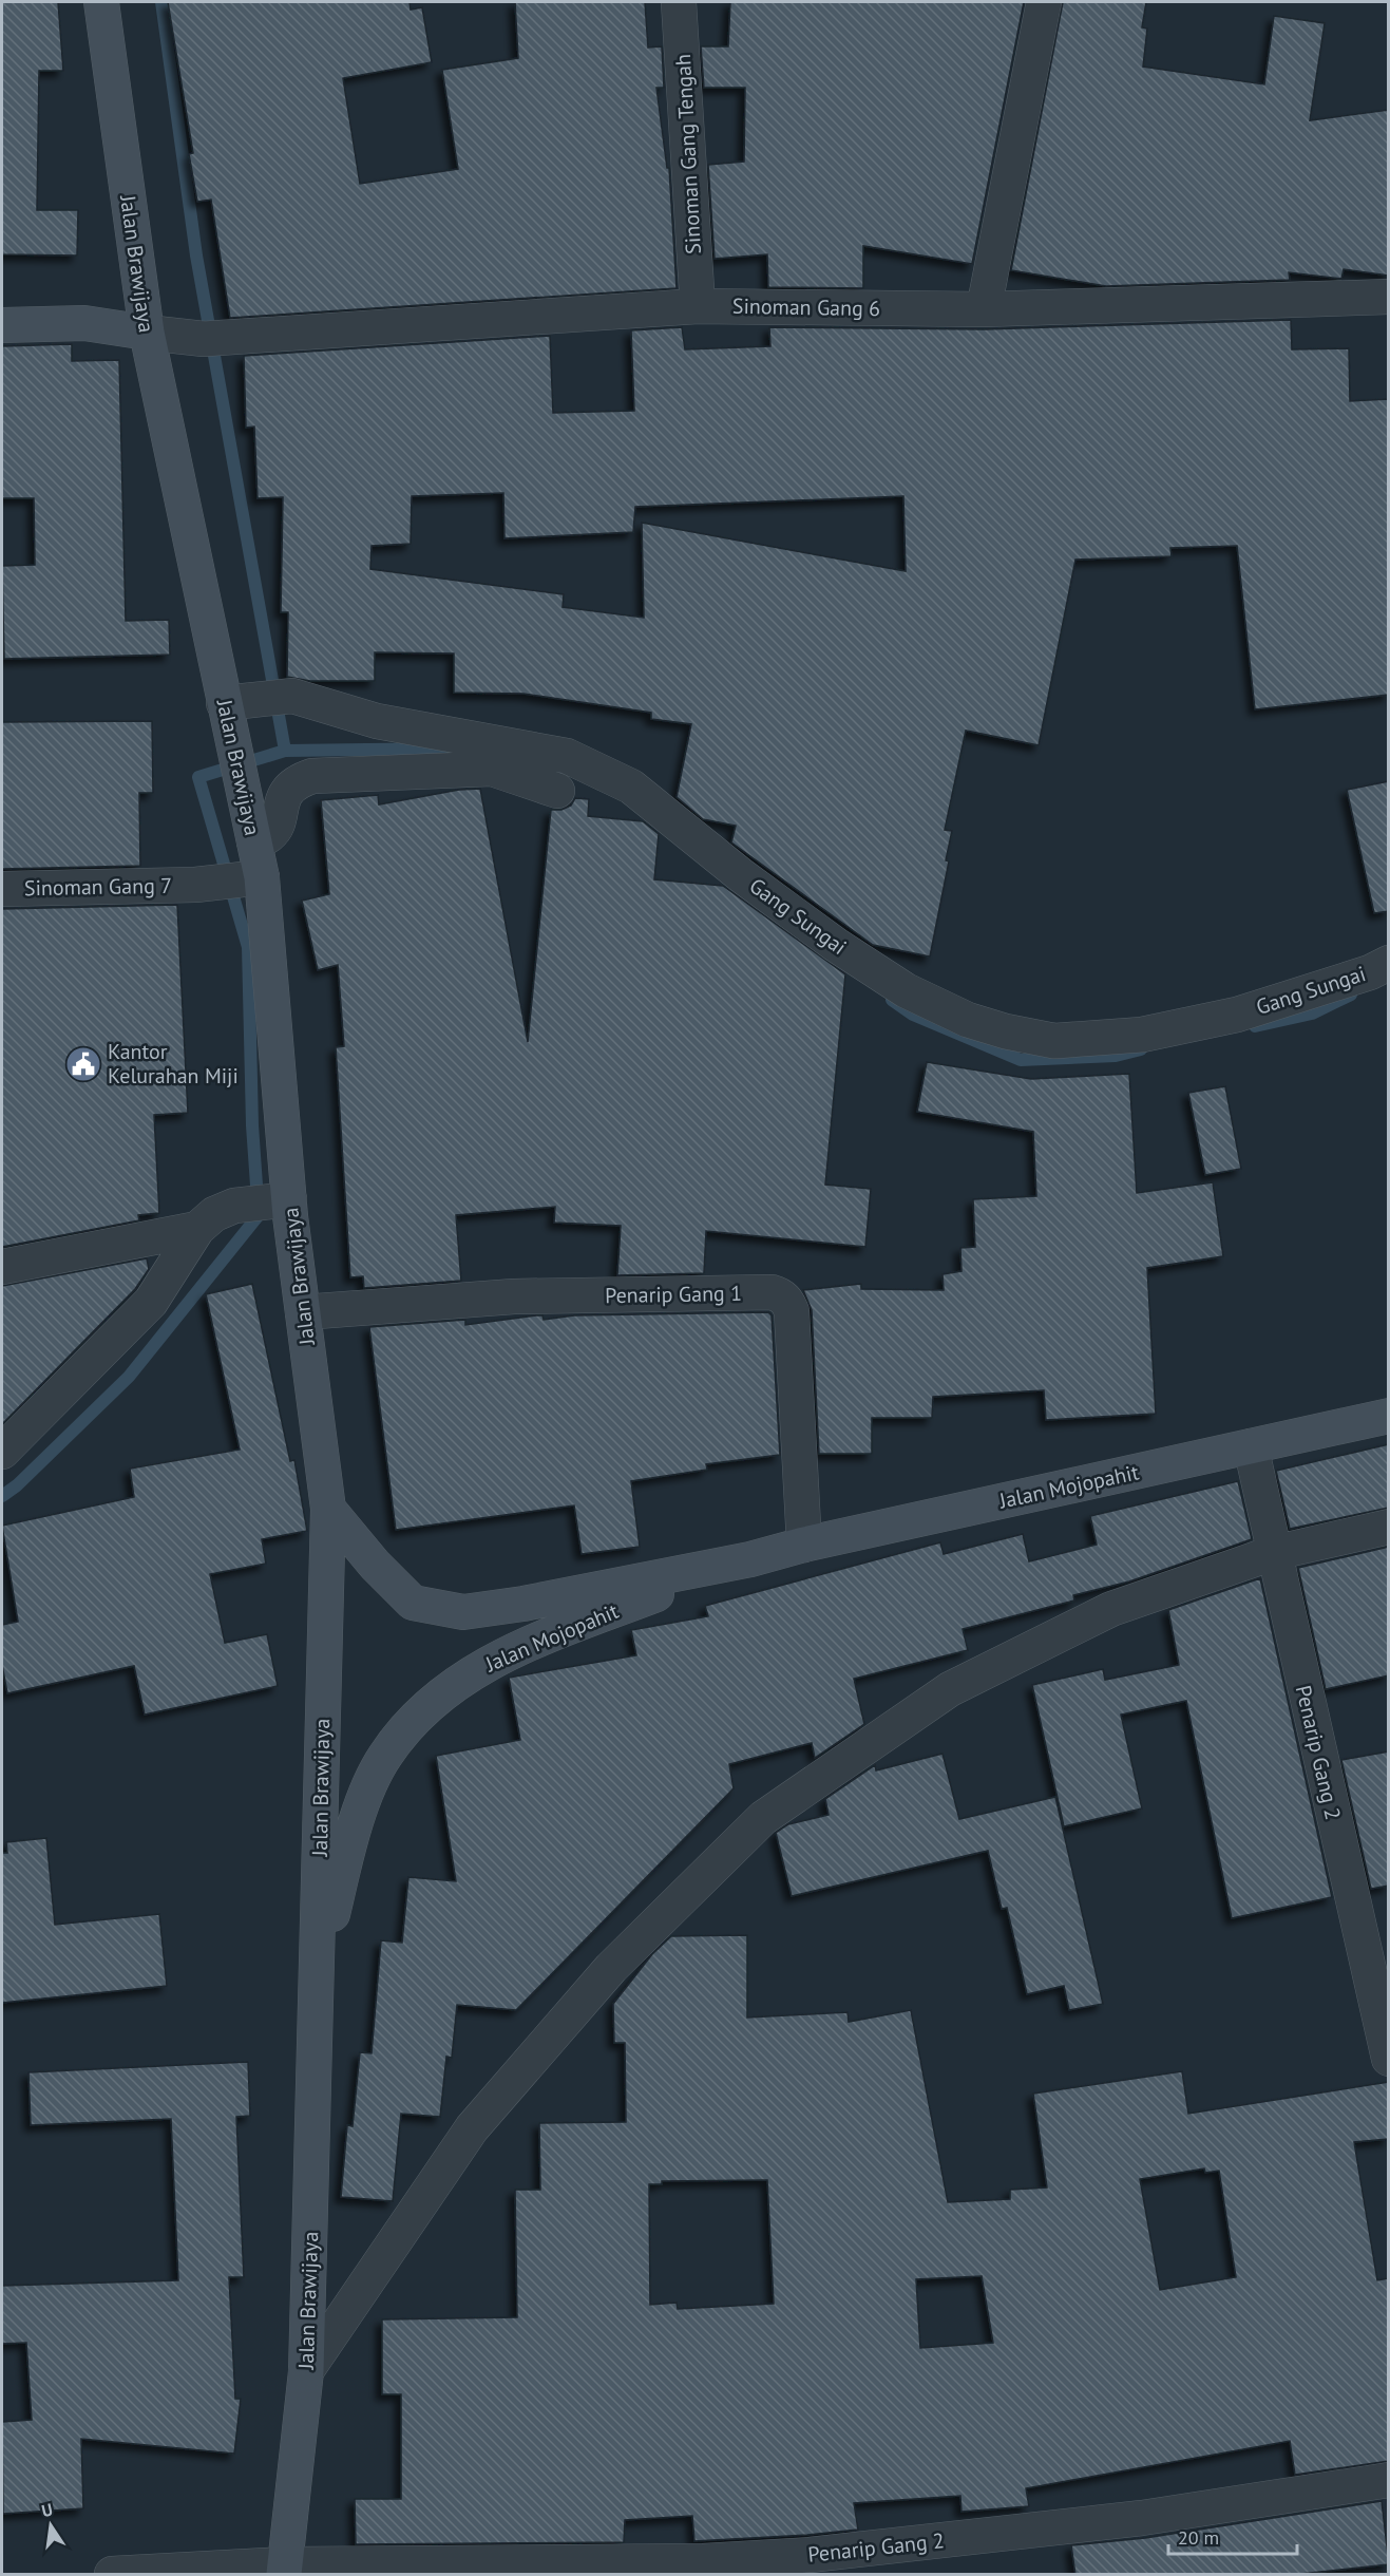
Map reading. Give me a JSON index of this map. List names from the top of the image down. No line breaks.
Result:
{"streets":{"main road":["Jalan Brawijaya","Jalan Mojopahit"],"street":["Sinoman Gang Tengah","Sinoman Gang 6","Sinoman Gang 7","Gang Sungai","Penarip Gang 1","Penarip Gang 2"]},"crossings":[["Sinoman Gang Tengah","Sinoman Gang 6"],["Jalan Brawijaya","Sinoman Gang 6"],["Jalan Brawijaya","Sinoman Gang 7"],["Jalan Brawijaya","Gang Sungai"],["Jalan Brawijaya","Penarip Gang 1"],["Jalan Brawijaya","Jalan Mojopahit"],["Jalan Brawijaya","Penarip Gang 2"],["Penarip Gang 1","Jalan Mojopahit"],["Jalan Mojopahit","Penarip Gang 2"]],"places":{"public building":["Kantor Kelurahan Miji"]},"scale_bar":"20 m","north":"top"}
